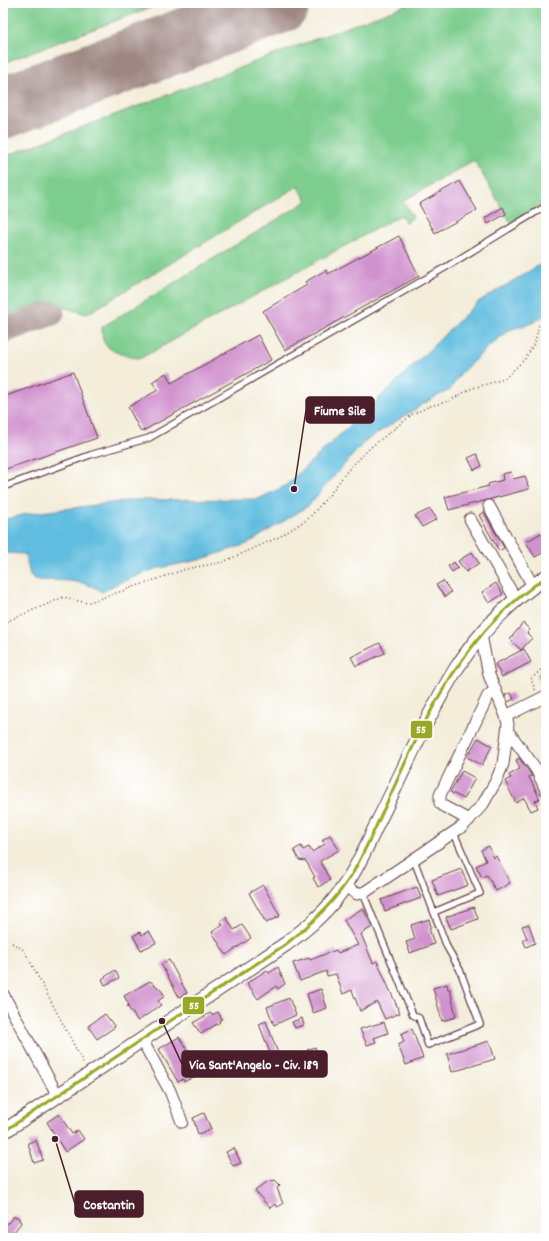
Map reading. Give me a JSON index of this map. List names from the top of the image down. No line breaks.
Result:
{"places":["Fiume Sile","Via Sant'Angelo - Civ. 189","Costantin"],"lines":["transit line 55"]}
